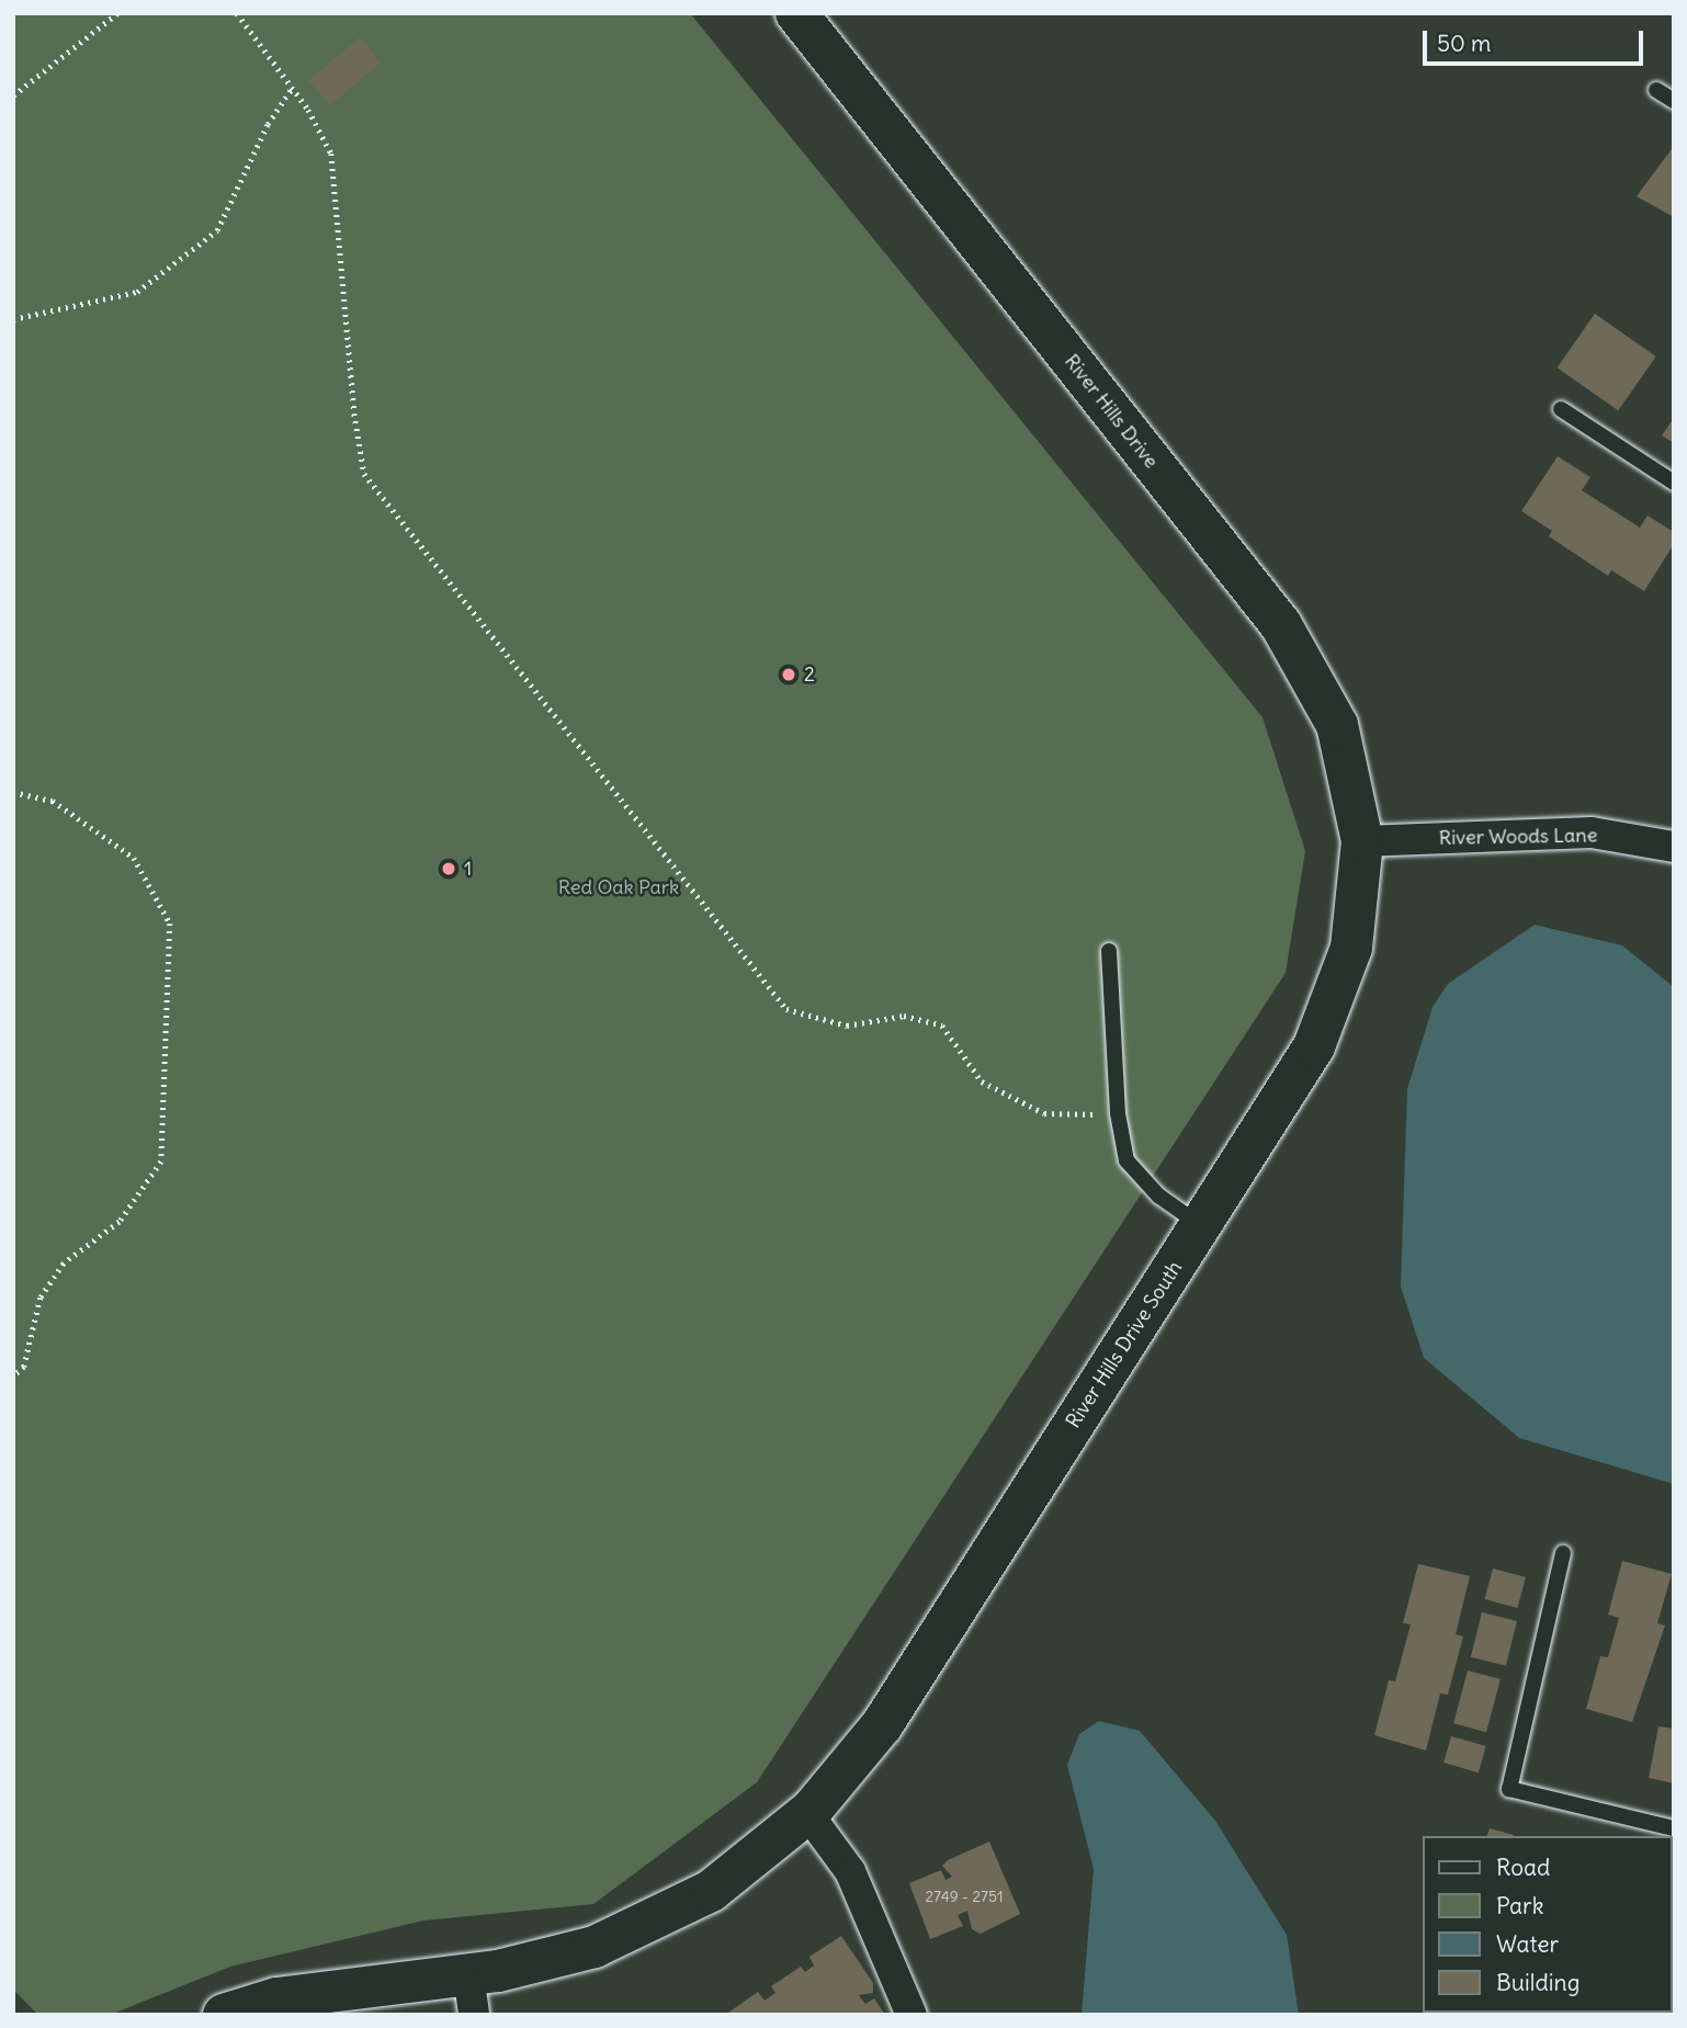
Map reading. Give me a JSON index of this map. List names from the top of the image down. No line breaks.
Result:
{"streets":{"street":["River Hills Drive","River Woods Lane","River Hills Drive South"]},"crossings":[["River Hills Drive","River Woods Lane"],["River Hills Drive","River Hills Drive South"],["River Woods Lane","River Hills Drive South"]],"parks":["Red Oak Park"],"places":["2","1"],"house_numbers":["2749 - 2751"],"legend":["Road","Park","Water","Building"],"scale_bar":"50 m"}
